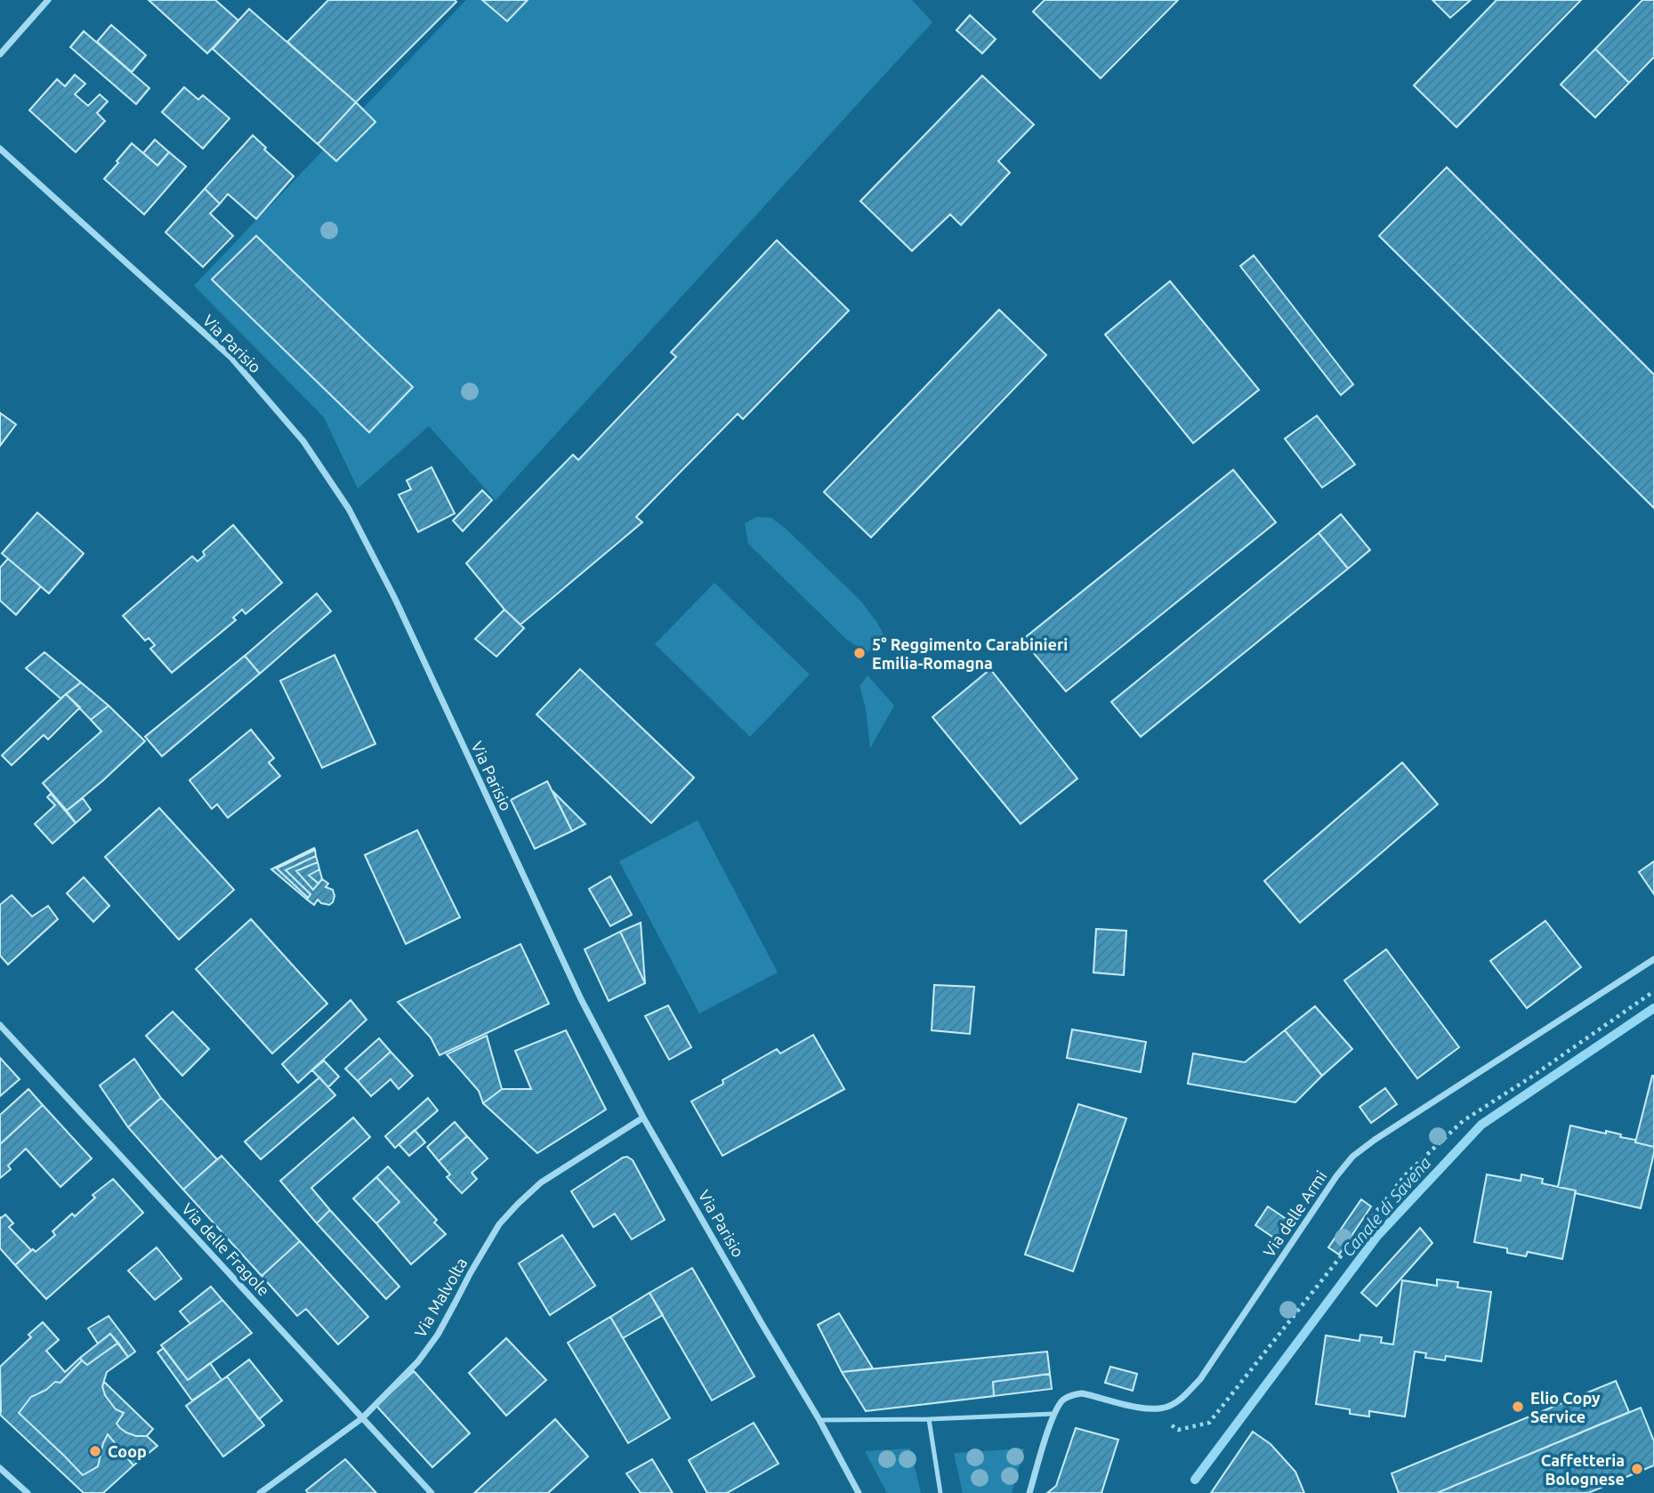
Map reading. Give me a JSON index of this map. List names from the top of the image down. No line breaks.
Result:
{"streets":{"street":["Via Parisio","Via delle Armi","Via delle Fragole","Via Malvolta"]},"crossings":[["Via Parisio","Via Malvolta"],["Via delle Fragole","Via Malvolta"]],"water":["Canale di Savena"],"places":["5° Reggimento Carabinieri Emilia-Romagna","Elio Copy Service","Coop","Caffetteria Bolognese"]}
